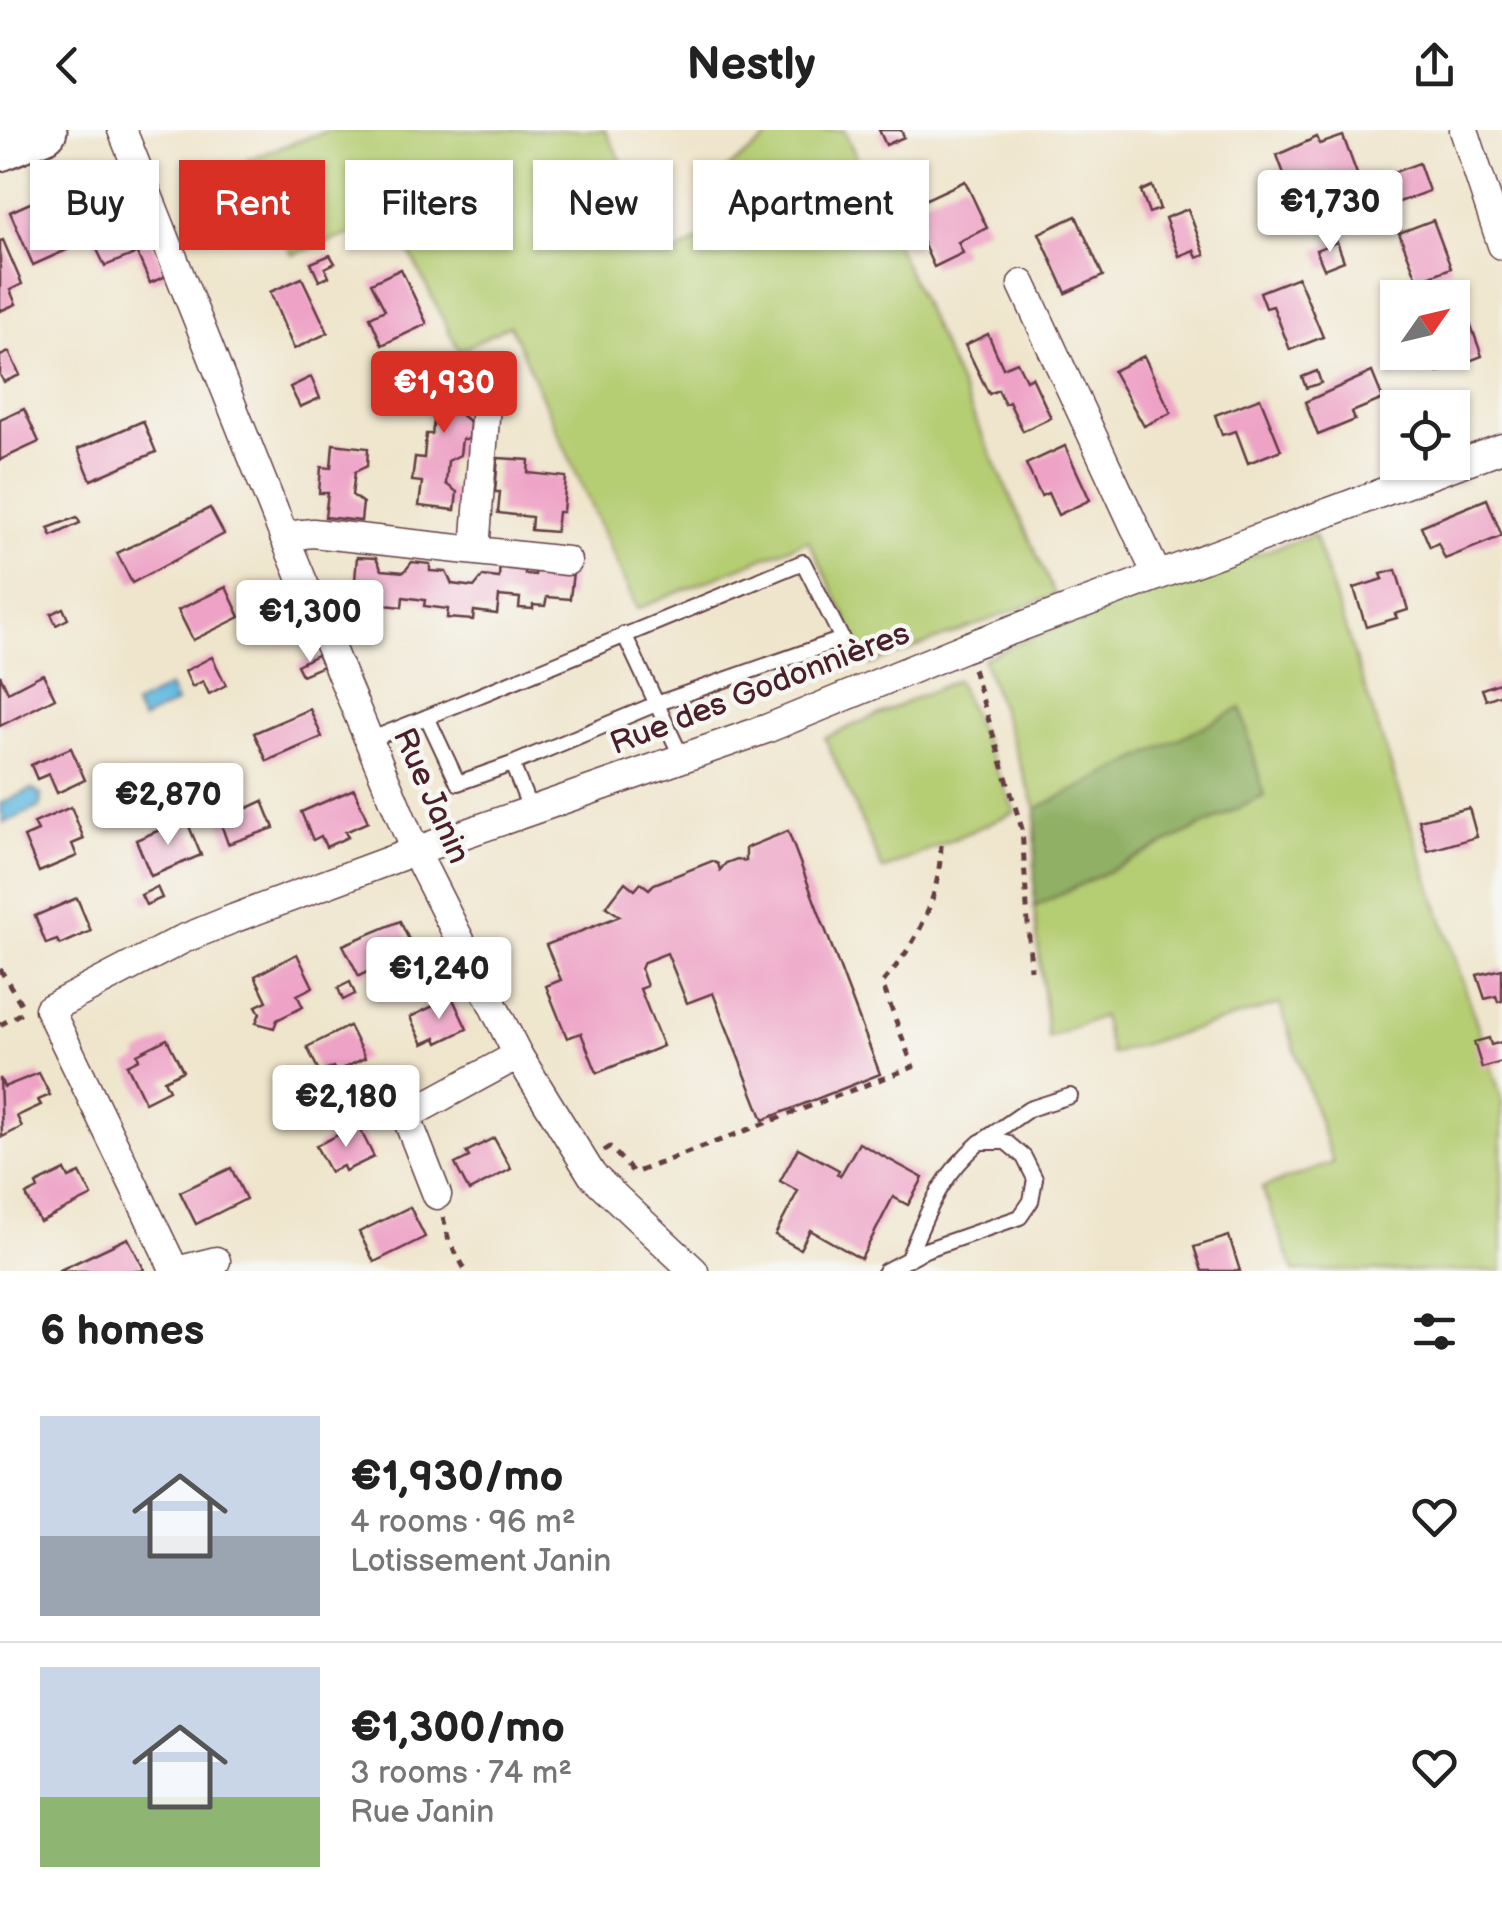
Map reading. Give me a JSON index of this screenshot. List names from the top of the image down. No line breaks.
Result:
{"streets":{"street":["Rue des Godonnières","Rue Janin"]},"crossings":[["Rue des Godonnières","Rue Janin"]],"north":"top right","page":{"header":"Nestly","chip":["Buy","Rent","Filters","New","Apartment"],"price":["€1,730","€1,930","€1,300","€2,870","€1,240","€2,180"],"heading":"6 homes","list":[{"name":"€1,930/mo","note":"4 rooms · 96 m² · Lotissement Janin"},{"name":"€1,300/mo","note":"3 rooms · 74 m² · Rue Janin"}]}}
